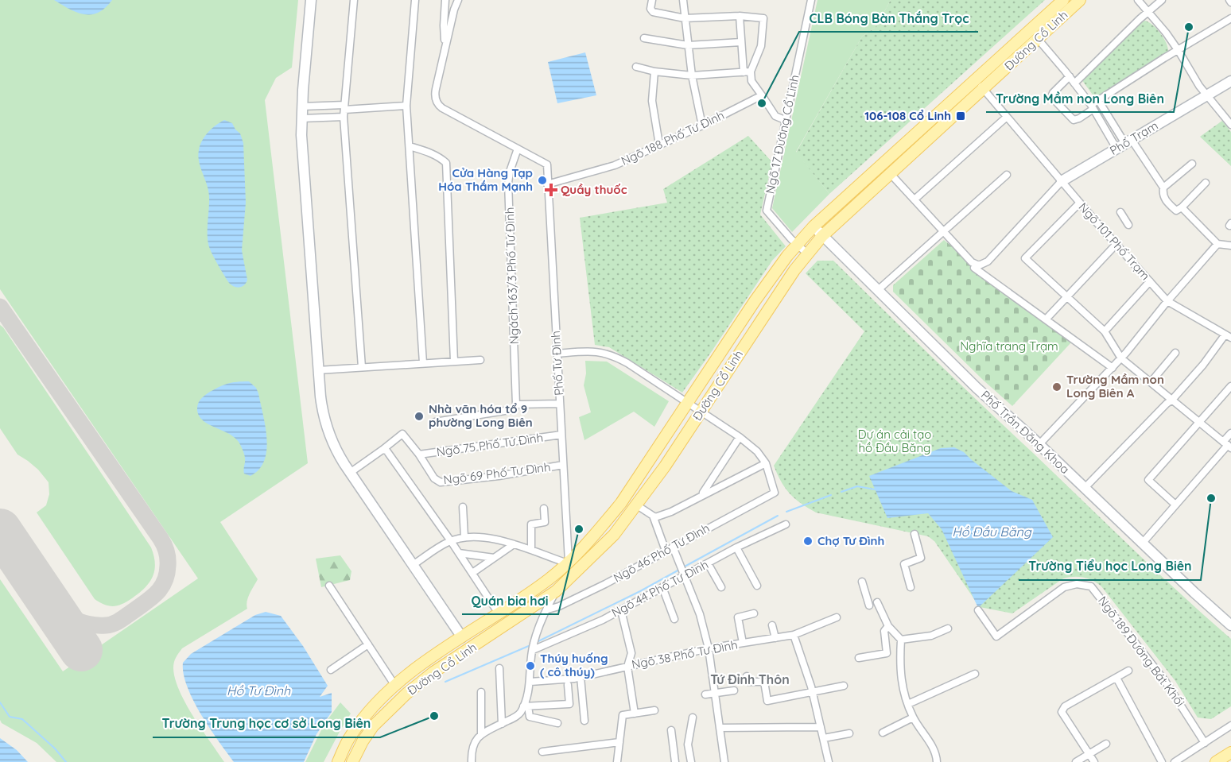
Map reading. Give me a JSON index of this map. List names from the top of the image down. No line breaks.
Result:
{"streets":{"main road":["Đường Cổ Linh"],"street":["Ngõ 17 Đường Cổ Linh","Ngõ 188 Phố Tư Đình","Phố Trạm","Ngõ 101 Phố Trạm","Ngách 163/3 Phố Tư Đình","Phố Tư Đình","Phố Trần Đăng Khoa","Ngõ 75 Phố Tư Đình","Ngõ 69 Phố Tư Đình","Ngõ 46 Phố Tư Đình","Ngõ 44 Phố Tư Đình","Ngõ 189 Đường Bát Khối","Ngõ 38 Phố Tư Đình"]},"crossings":[["Đường Cổ Linh","Ngõ 17 Đường Cổ Linh"],["Đường Cổ Linh","Ngõ 101 Phố Trạm"],["Đường Cổ Linh","Phố Tư Đình"],["Đường Cổ Linh","Phố Trần Đăng Khoa"],["Ngõ 188 Phố Tư Đình","Phố Tư Đình"],["Phố Trạm","Ngõ 101 Phố Trạm"],["Ngách 163/3 Phố Tư Đình","Phố Tư Đình"],["Phố Tư Đình","Ngõ 75 Phố Tư Đình"],["Phố Tư Đình","Ngõ 69 Phố Tư Đình"],["Ngõ 75 Phố Tư Đình","Ngõ 69 Phố Tư Đình"]],"districts":["Tứ Đỉnh Thôn"],"water":["Hồ Đầu Băng","Hồ Tư Đình"],"parks":["Nghĩa trang Trạm","Dự án cải tạo hồ Đầu Băng"],"places":{"other":["Trường Mầm non Long Biên","CLB Bóng Bàn Thắng Trọc","Cửa Hàng Tạp Hóa Thắm Mạnh","Trường Mầm non Long Biên A","Nhà văn hóa tổ 9 phường Long Biên","Trường Tiểu học Long Biên","Quán bia hơi","Chợ Tư Đình","Thúy huống ( cô thúy)","Trường Trung học cơ sở Long Biên"],"transit":["106-108 Cổ Linh"],"health":["Quầy thuốc"]}}
